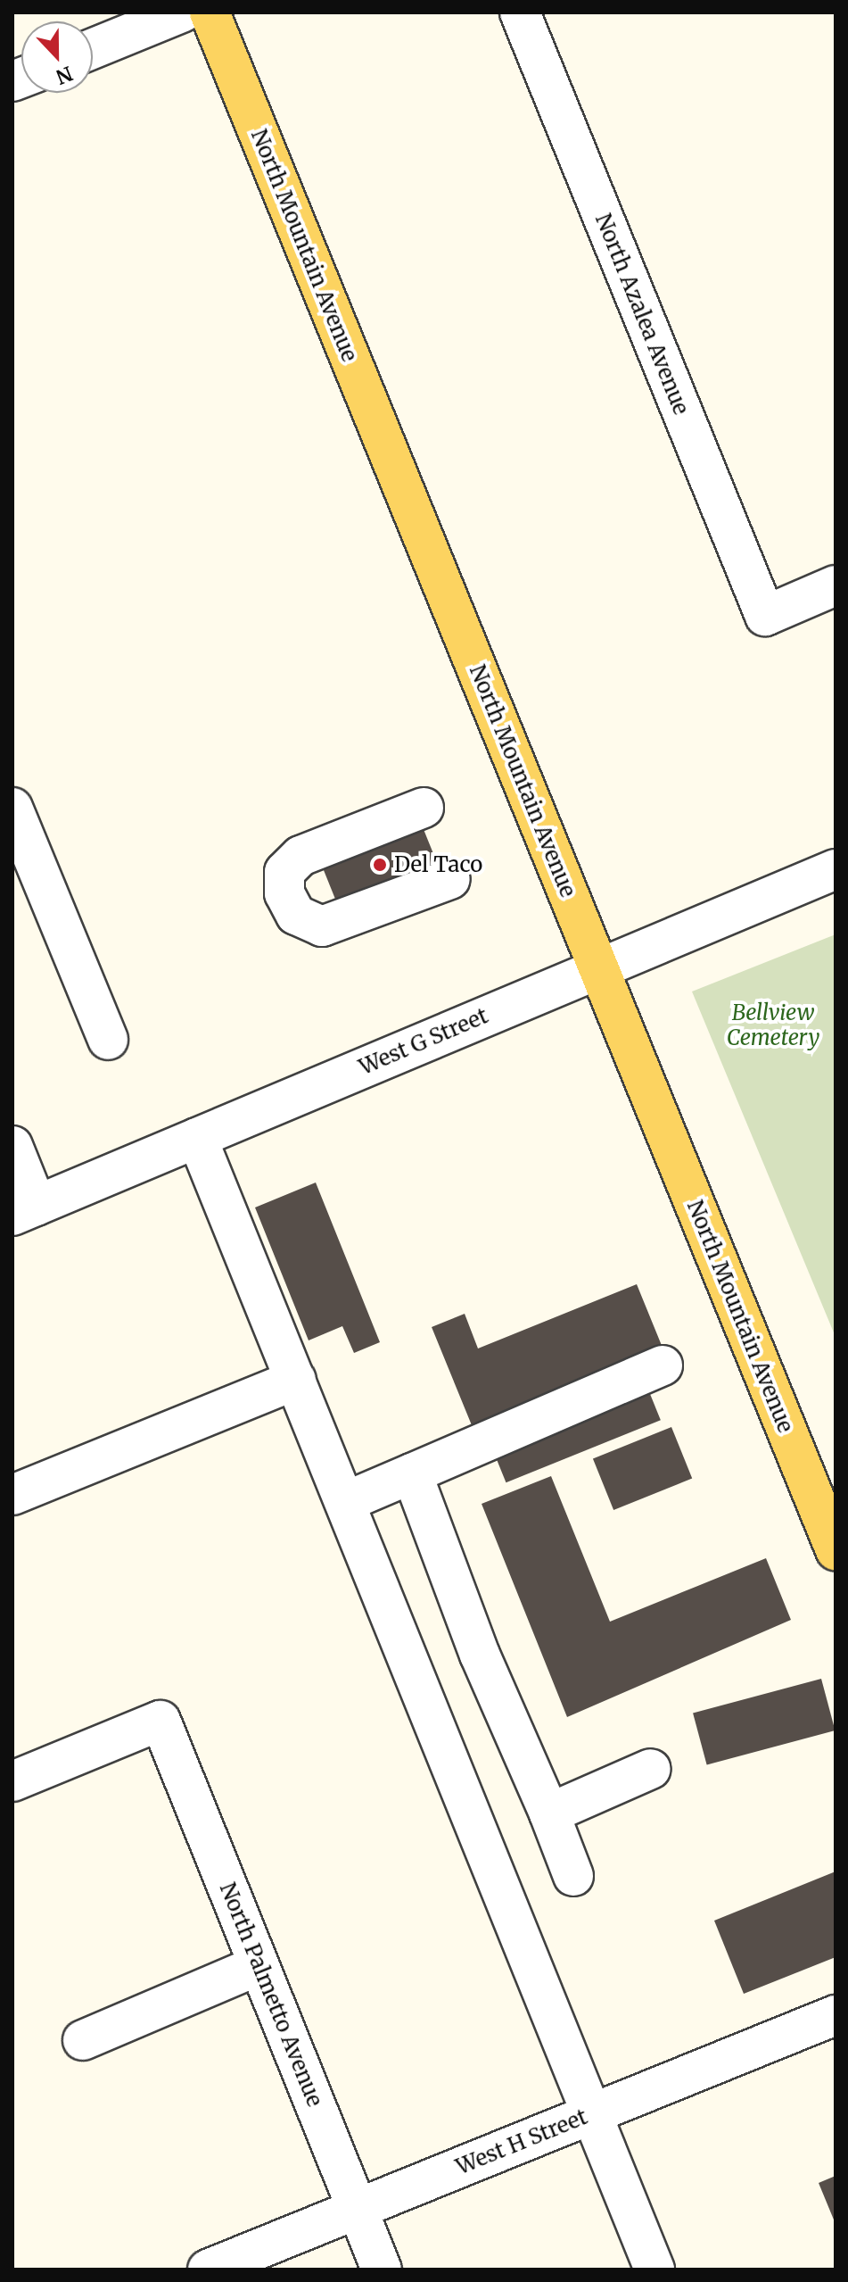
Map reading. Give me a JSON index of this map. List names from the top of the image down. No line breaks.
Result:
{"streets":{"main road":["North Mountain Avenue"],"street":["North Azalea Avenue","West G Street","North Palmetto Avenue","West H Street"]},"crossings":[["North Mountain Avenue","West G Street"],["North Palmetto Avenue","West H Street"]],"parks":["Bellview Cemetery"],"places":["Del Taco"],"north":"bottom"}
